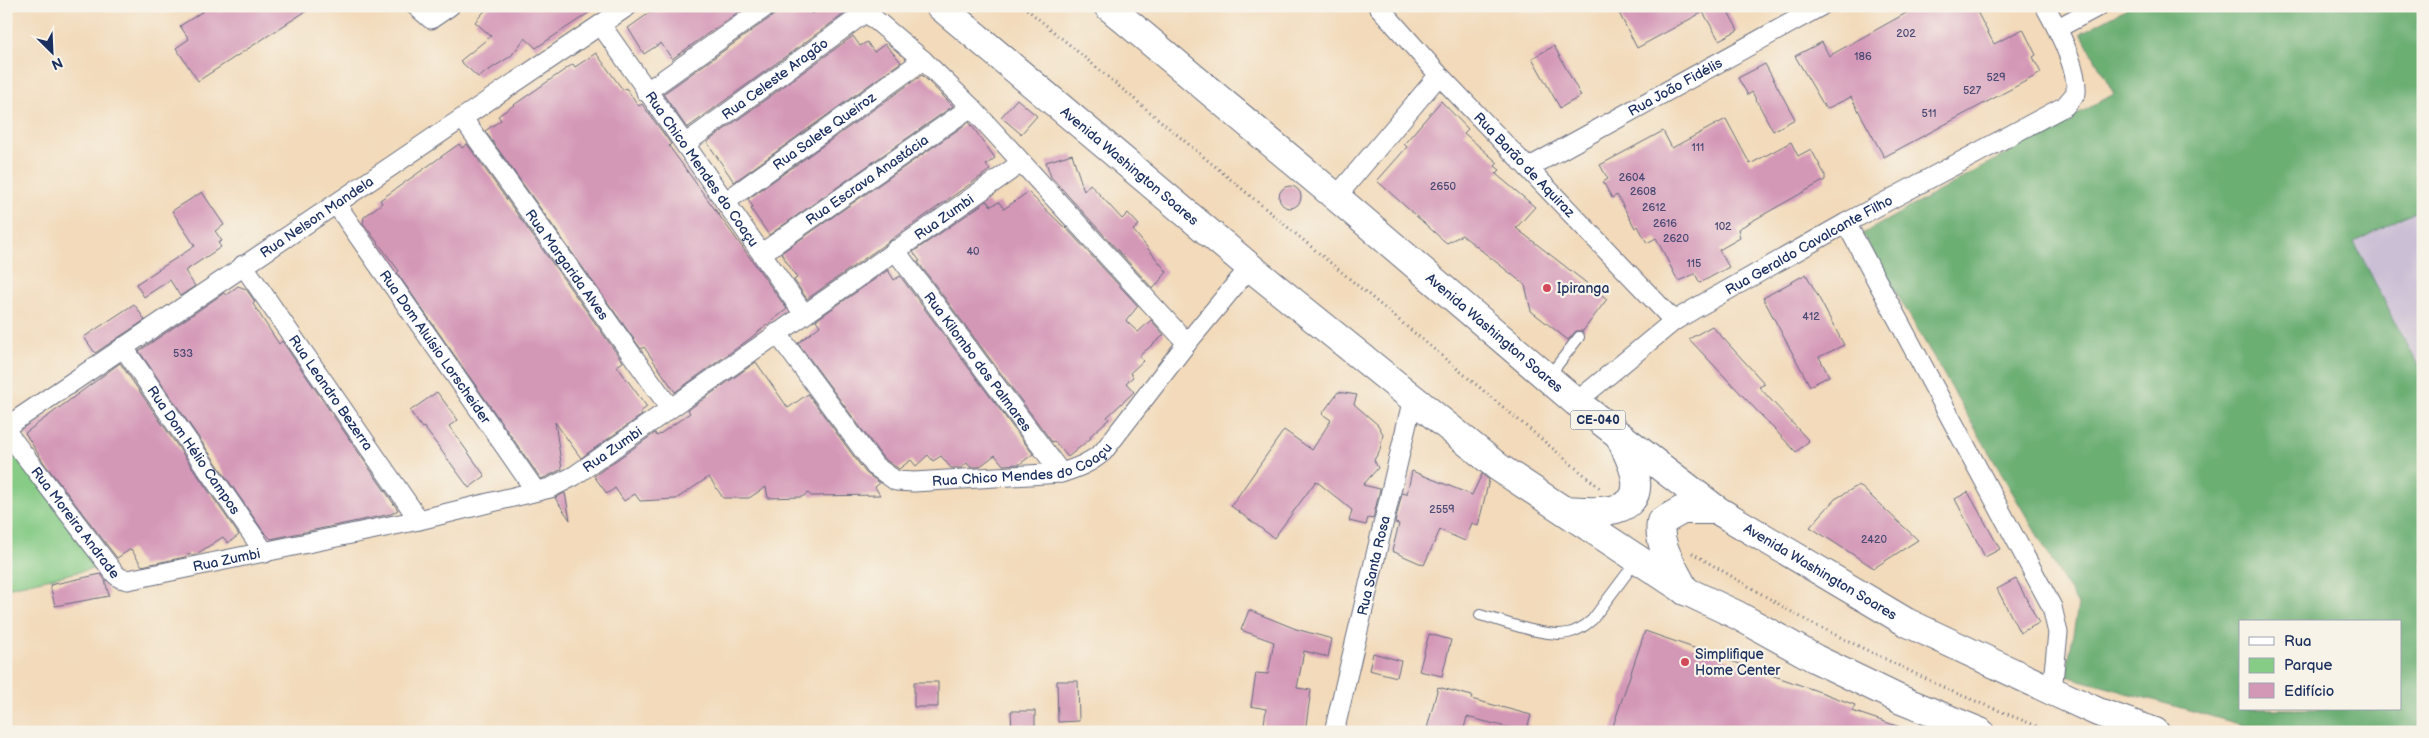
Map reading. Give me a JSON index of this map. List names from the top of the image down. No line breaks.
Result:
{"streets":{"highway":["Avenida Washington Soares","CE-040"],"street":["Rua Celeste Aragão","Rua João Fidélis","Rua Salete Queiroz","Rua Barão de Aquiraz","Rua Chico Mendes do Coaçu","Rua Escrava Anastácia","Rua Nelson Mandela","Rua Zumbi","Rua Geraldo Cavalcante Filho","Rua Margarida Alves","Rua Dom Aluísio Lorscheider","Rua Kilombo dos Palmares","Rua Leandro Bezerra","Rua Dom Hélio Campos","Rua Moreira Andrade","Rua Santa Rosa"]},"crossings":[["Rua Celeste Aragão","Rua Chico Mendes do Coaçu"],["Rua João Fidélis","Rua Barão de Aquiraz"],["Rua Salete Queiroz","Rua Chico Mendes do Coaçu"],["Rua Barão de Aquiraz","Rua Geraldo Cavalcante Filho"],["Avenida Washington Soares","Rua Chico Mendes do Coaçu"],["Avenida Washington Soares","Rua Geraldo Cavalcante Filho"],["Avenida Washington Soares","Rua Santa Rosa"],["Rua Chico Mendes do Coaçu","Rua Escrava Anastácia"],["Rua Chico Mendes do Coaçu","Rua Nelson Mandela"],["Rua Chico Mendes do Coaçu","Rua Zumbi"],["Rua Chico Mendes do Coaçu","Rua Kilombo dos Palmares"],["Rua Nelson Mandela","Rua Margarida Alves"],["Rua Nelson Mandela","Rua Dom Aluísio Lorscheider"],["Rua Nelson Mandela","Rua Leandro Bezerra"],["Rua Nelson Mandela","Rua Dom Hélio Campos"],["Rua Zumbi","Rua Margarida Alves"],["Rua Zumbi","Rua Dom Aluísio Lorscheider"],["Rua Zumbi","Rua Kilombo dos Palmares"],["Rua Zumbi","Rua Leandro Bezerra"],["Rua Zumbi","Rua Dom Hélio Campos"],["Rua Zumbi","Rua Moreira Andrade"]],"places":["Ipiranga","Simplifique Home Center"],"house_numbers":["202","186","529","527","511","111","2604","2650","2608","2612","2616","102","2620","40","115","412","533","2559","2420"],"legend":["Rua","Parque","Edifício"],"north":"bottom right"}
